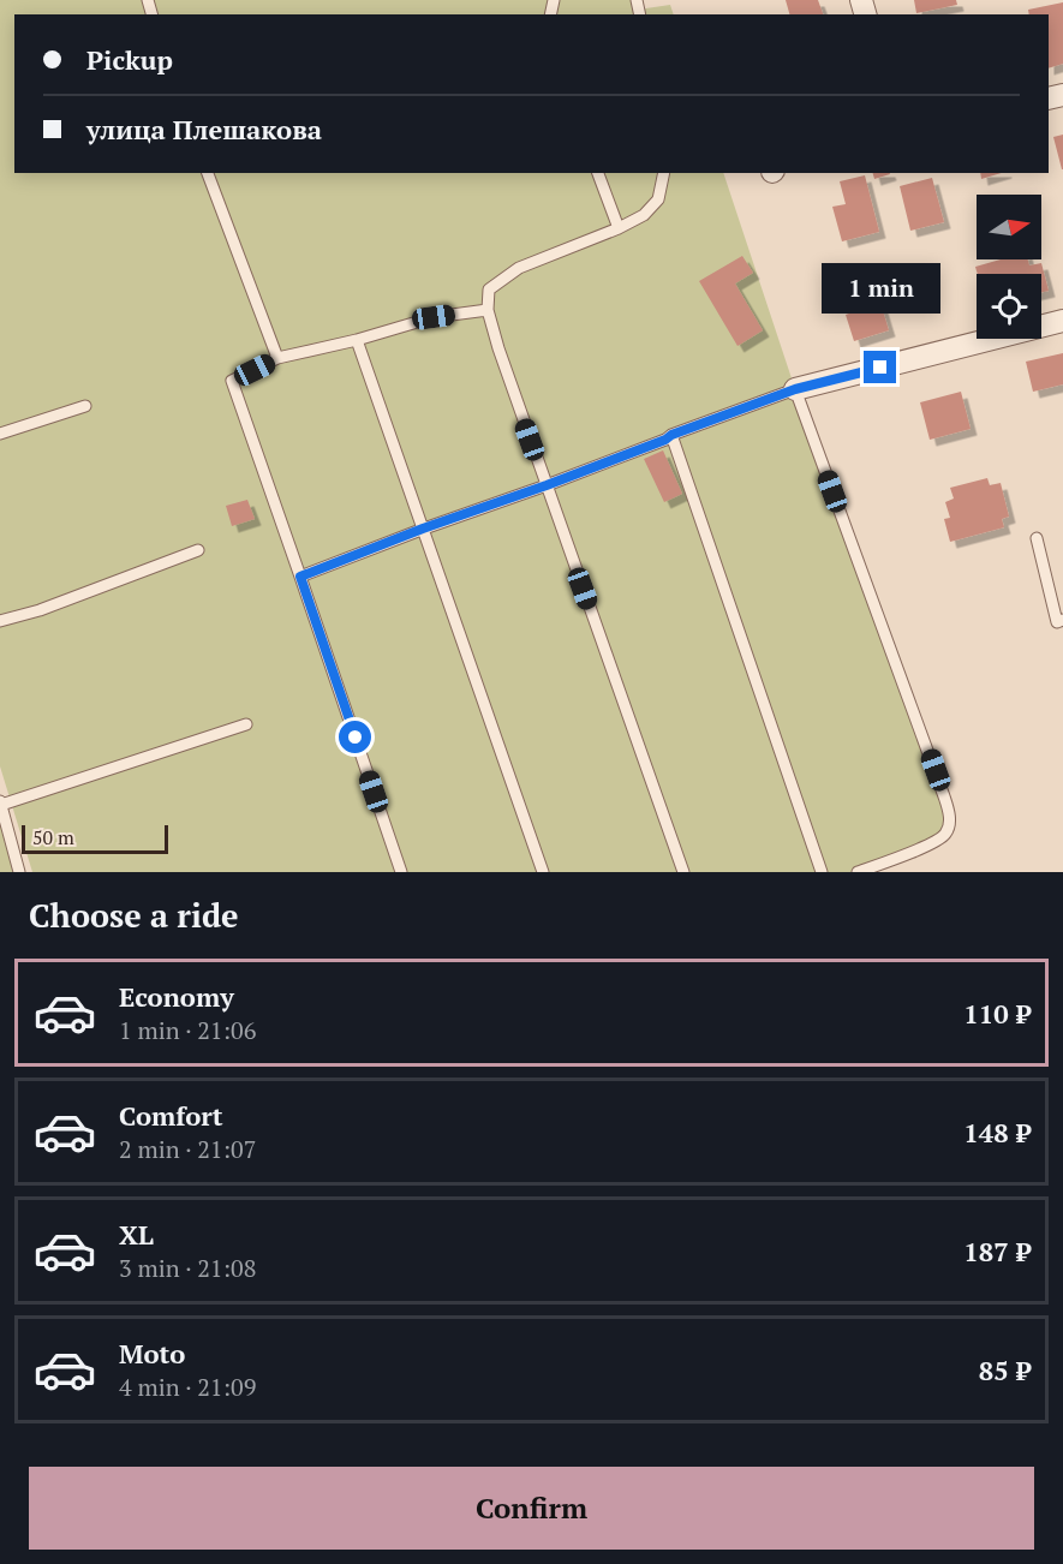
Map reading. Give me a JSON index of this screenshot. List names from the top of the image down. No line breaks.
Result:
{"scale_bar":"50 m","north":"right","page":{"banner":["Pickup","улица Плешакова"],"bubble":"1 min","scale":"50 m","heading":"Choose a ride","list":[{"name":"Economy","note":"1 min · 21:06","value":"110 ₽"},{"name":"Comfort","note":"2 min · 21:07","value":"148 ₽"},{"name":"XL","note":"3 min · 21:08","value":"187 ₽"},{"name":"Moto","note":"4 min · 21:09","value":"85 ₽"}],"buttons":"Confirm"}}
